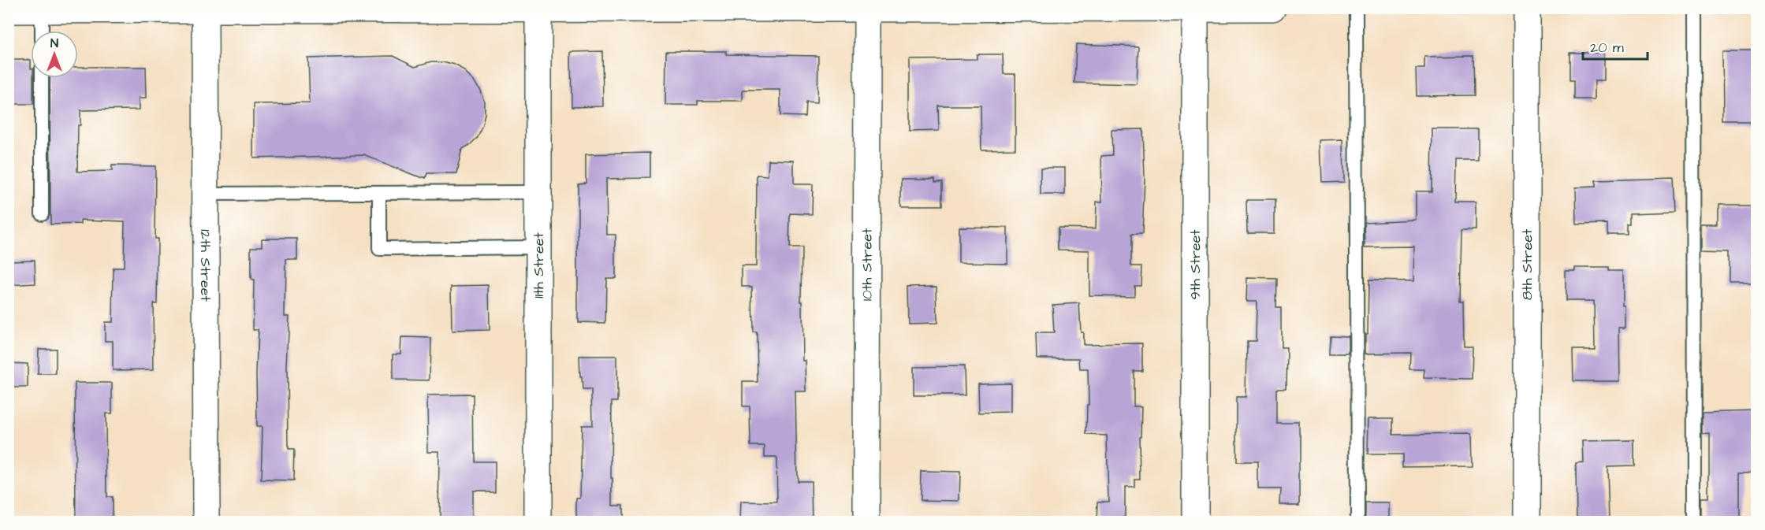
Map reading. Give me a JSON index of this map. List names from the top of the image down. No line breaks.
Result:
{"streets":{"street":["10th Street","9th Street","8th Street","12th Street","11th Street"]},"scale_bar":"20 m","north":"top"}
